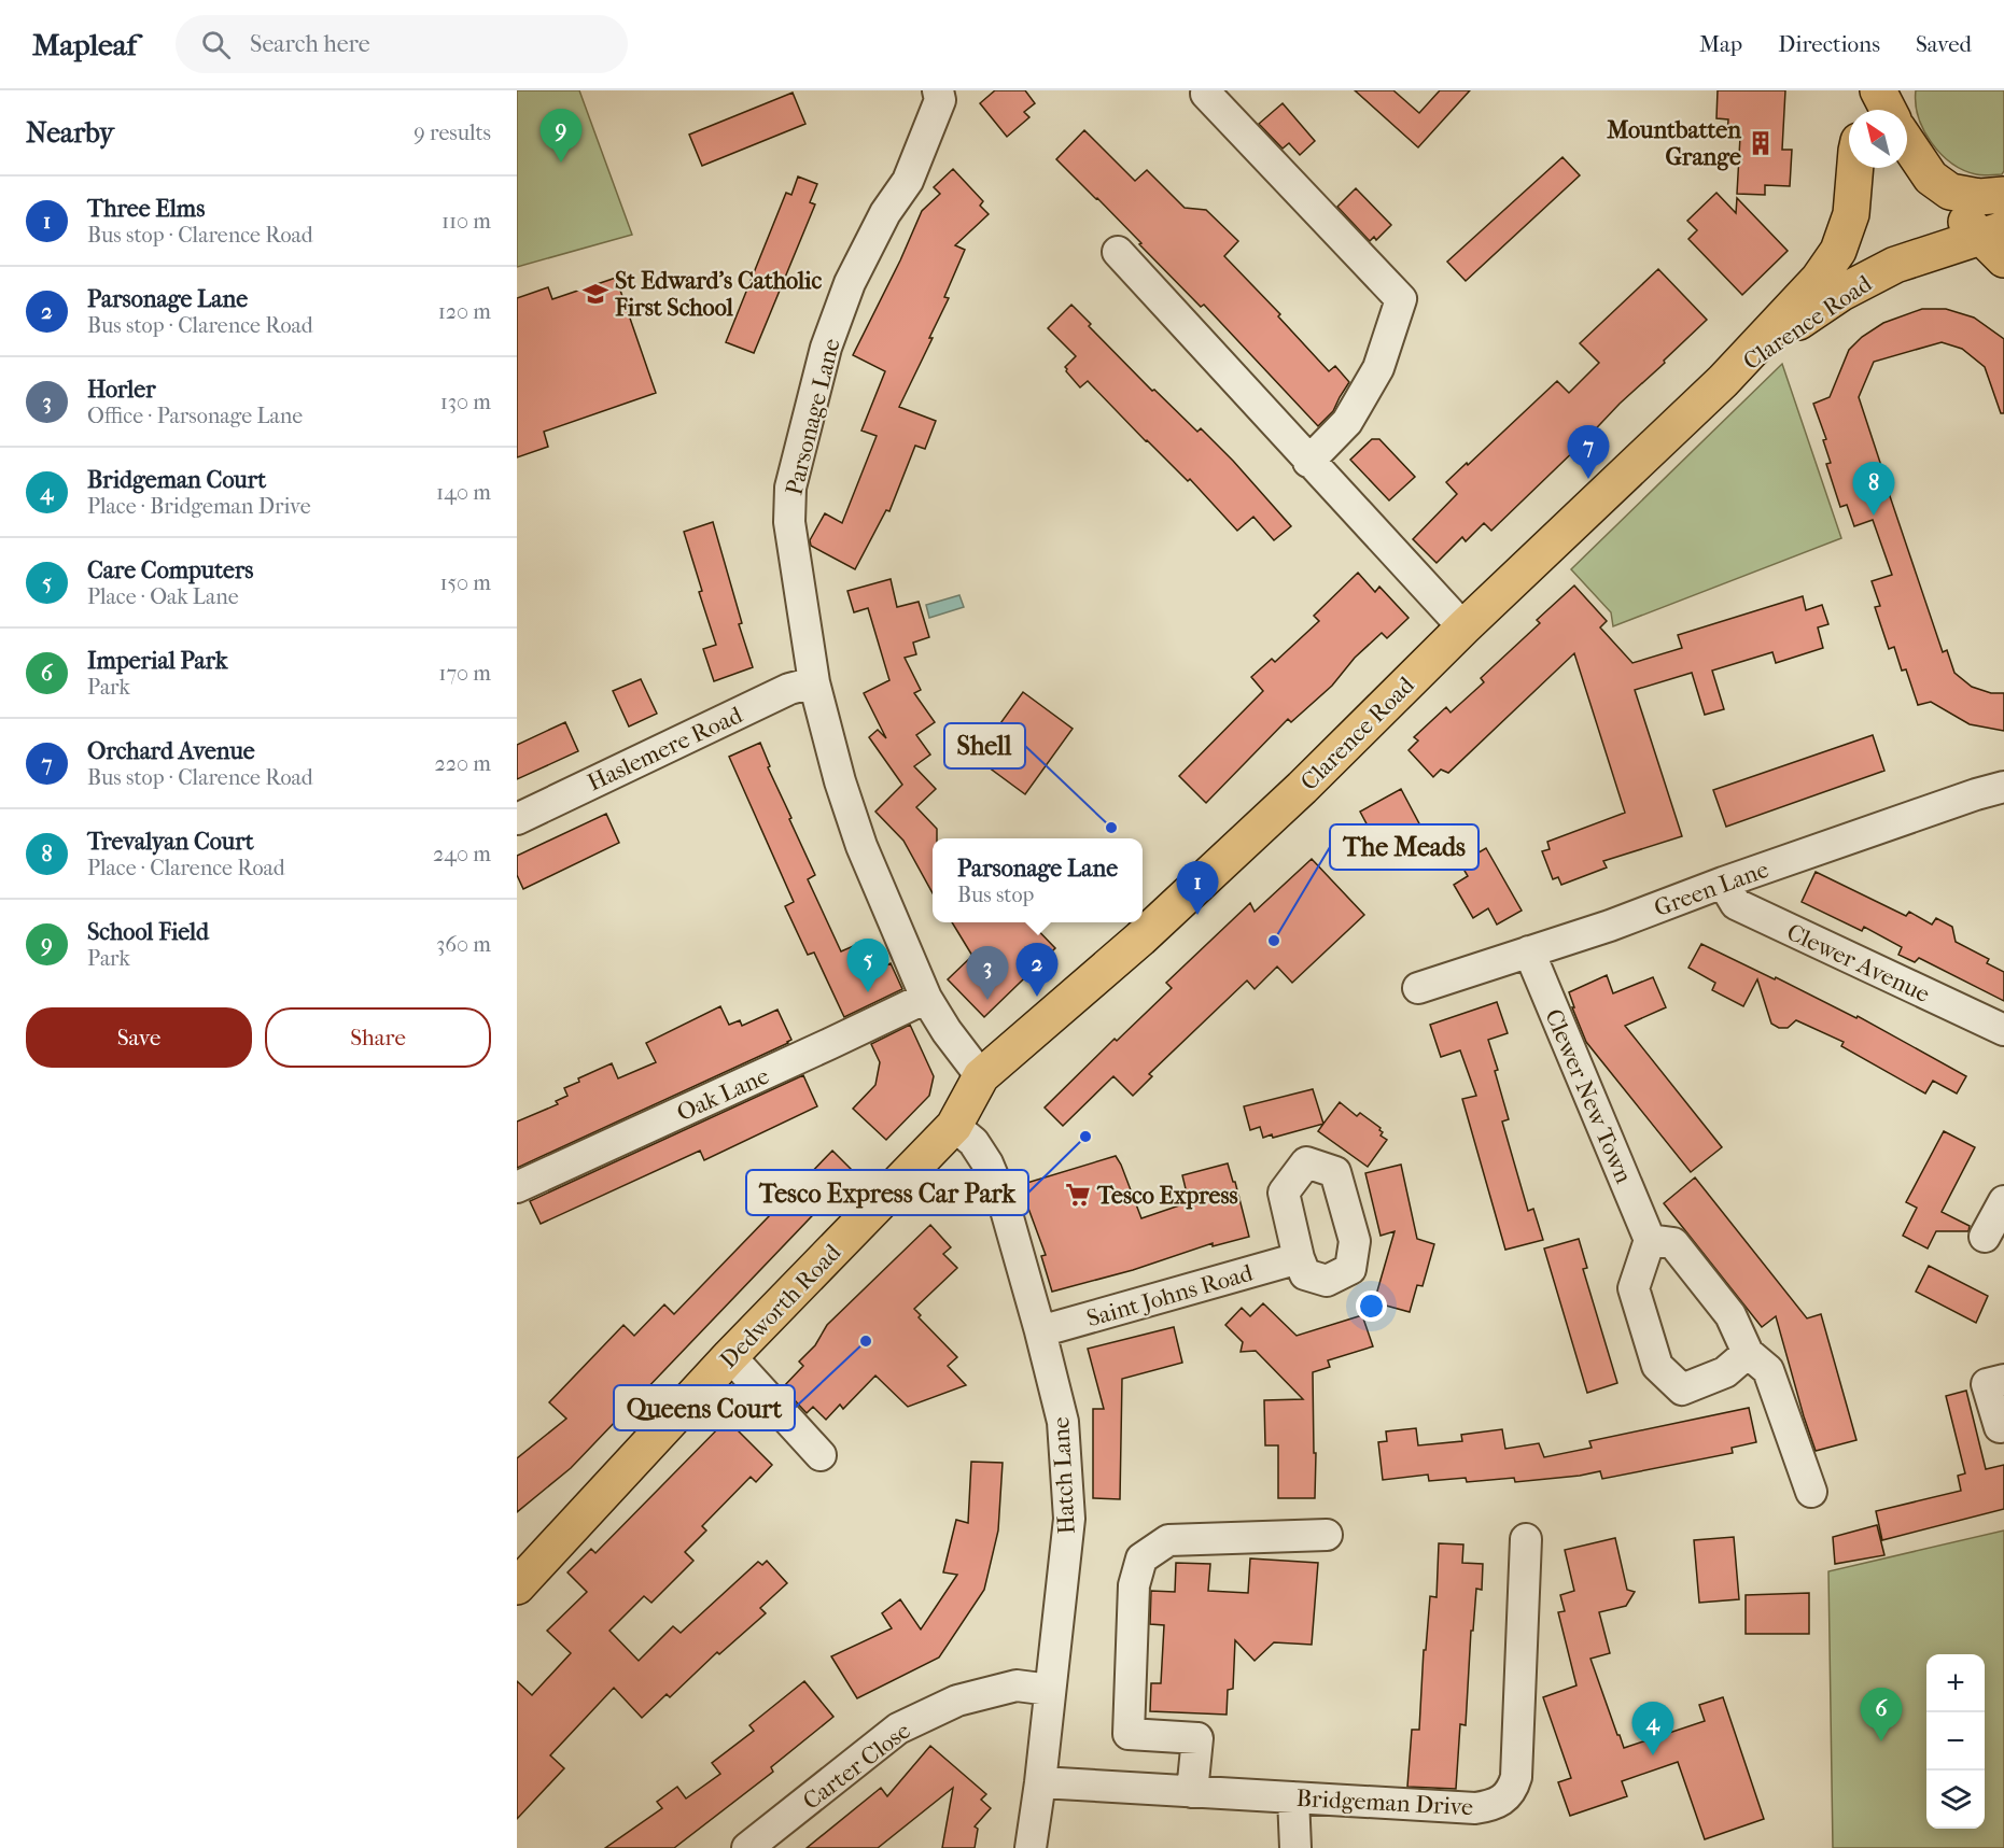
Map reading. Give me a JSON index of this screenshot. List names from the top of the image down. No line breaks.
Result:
{"streets":{"main road":["Clarence Road","Dedworth Road"],"street":["Parsonage Lane","Haslemere Road","Green Lane","Clewer Avenue","Oak Lane","Clewer New Town","Saint Johns Road","Hatch Lane","Carter Close","Bridgeman Drive"]},"crossings":[["Clarence Road","Parsonage Lane"],["Clarence Road","Dedworth Road"],["Parsonage Lane","Haslemere Road"],["Parsonage Lane","Oak Lane"],["Parsonage Lane","Dedworth Road"],["Green Lane","Clewer Avenue"],["Green Lane","Clewer New Town"],["Saint Johns Road","Hatch Lane"],["Dedworth Road","Hatch Lane"],["Hatch Lane","Carter Close"],["Hatch Lane","Bridgeman Drive"]],"places":{"building":["Mountbatten Grange"],"school or university":["St Edward's Catholic First School"],"other":["Shell","The Meads","Tesco Express Car Park","Queens Court"],"supermarket":["Tesco Express"]},"north":"top left","page":{"header":"Mapleaf","search":"Search here","nav":["Map","Directions","Saved"],"heading":["Nearby","9 results"],"pins":["9","7","8","1","5","2","3","6","4"],"list":[{"mark":"1","name":"Three Elms","note":"Bus stop · Clarence Road","value":"110 m"},{"mark":"2","name":"Parsonage Lane","note":"Bus stop · Clarence Road","value":"120 m"},{"mark":"3","name":"Horler","note":"Office · Parsonage Lane","value":"130 m"},{"mark":"4","name":"Bridgeman Court","note":"Place · Bridgeman Drive","value":"140 m"},{"mark":"5","name":"Care Computers","note":"Place · Oak Lane","value":"150 m"},{"mark":"6","name":"Imperial Park","note":"Park","value":"170 m"},{"mark":"7","name":"Orchard Avenue","note":"Bus stop · Clarence Road","value":"220 m"},{"mark":"8","name":"Trevalyan Court","note":"Place · Clarence Road","value":"240 m"},{"mark":"9","name":"School Field","note":"Park","value":"360 m"}],"popup":["Parsonage Lane","Bus stop"],"buttons":["Save","Share"],"map_buttons":["+","−"]}}
